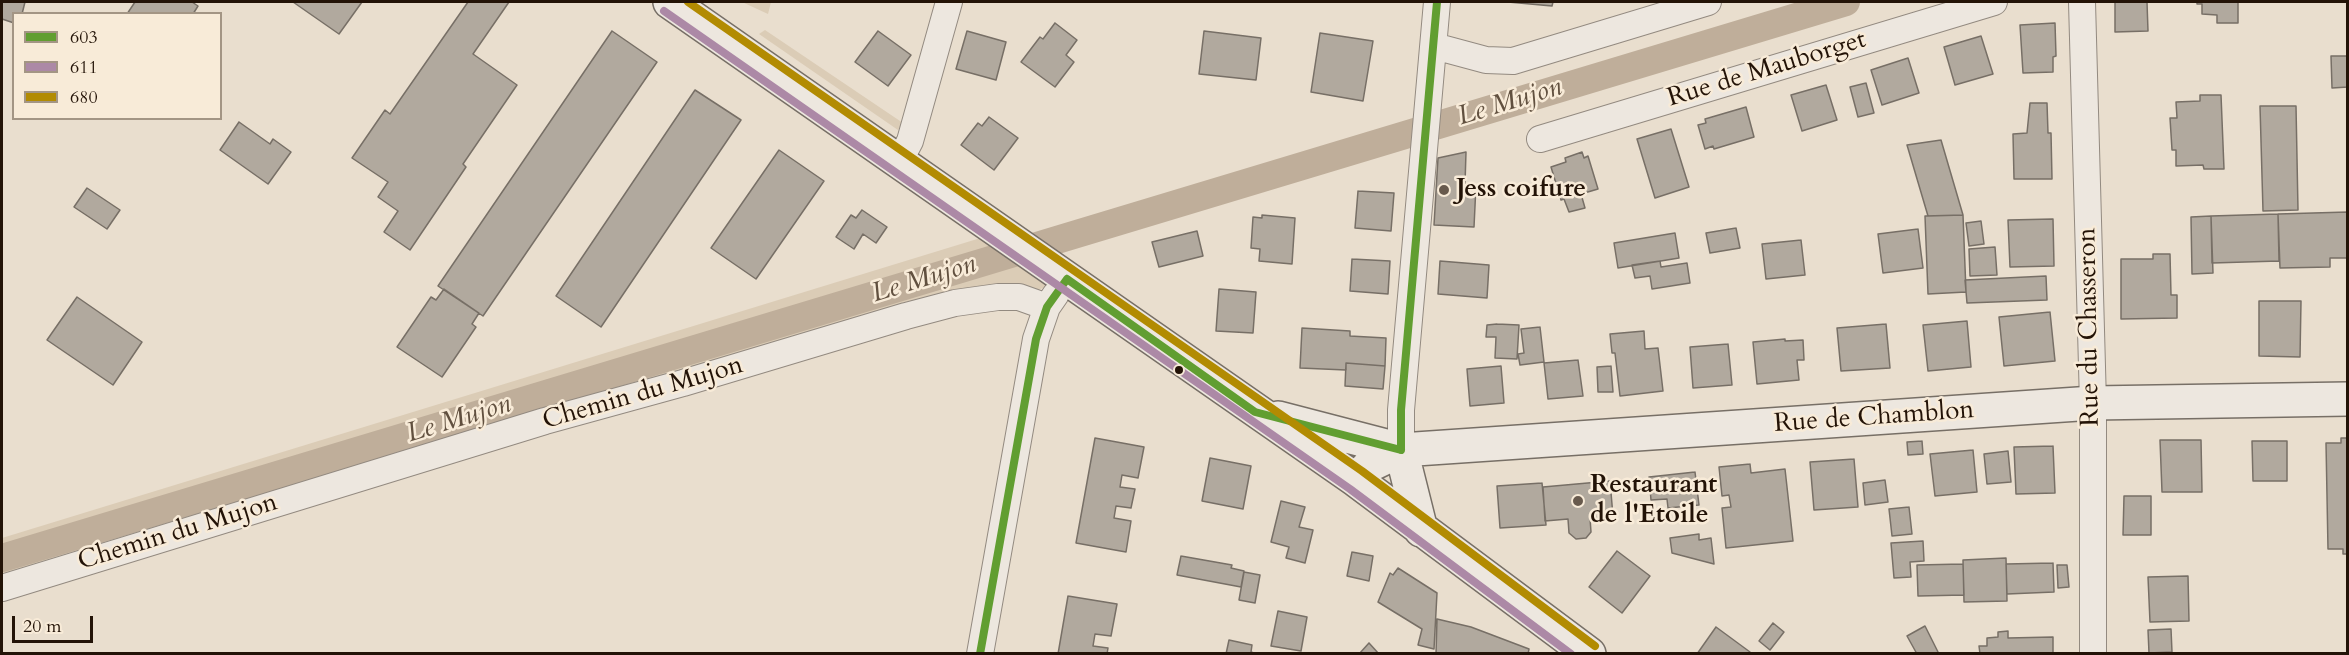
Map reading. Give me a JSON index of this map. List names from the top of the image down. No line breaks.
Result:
{"streets":{"street":["Rue de Mauborget","Rue du Chasseron","Chemin du Mujon","Rue de Chamblon"]},"crossings":[["Rue du Chasseron","Rue de Chamblon"]],"water":["Le Mujon"],"places":["Jess coifure","Restaurant de l'Etoile"],"lines":["transit line 603","transit line 680","transit line 611"],"legend":["603","611","680"],"scale_bar":"20 m"}
